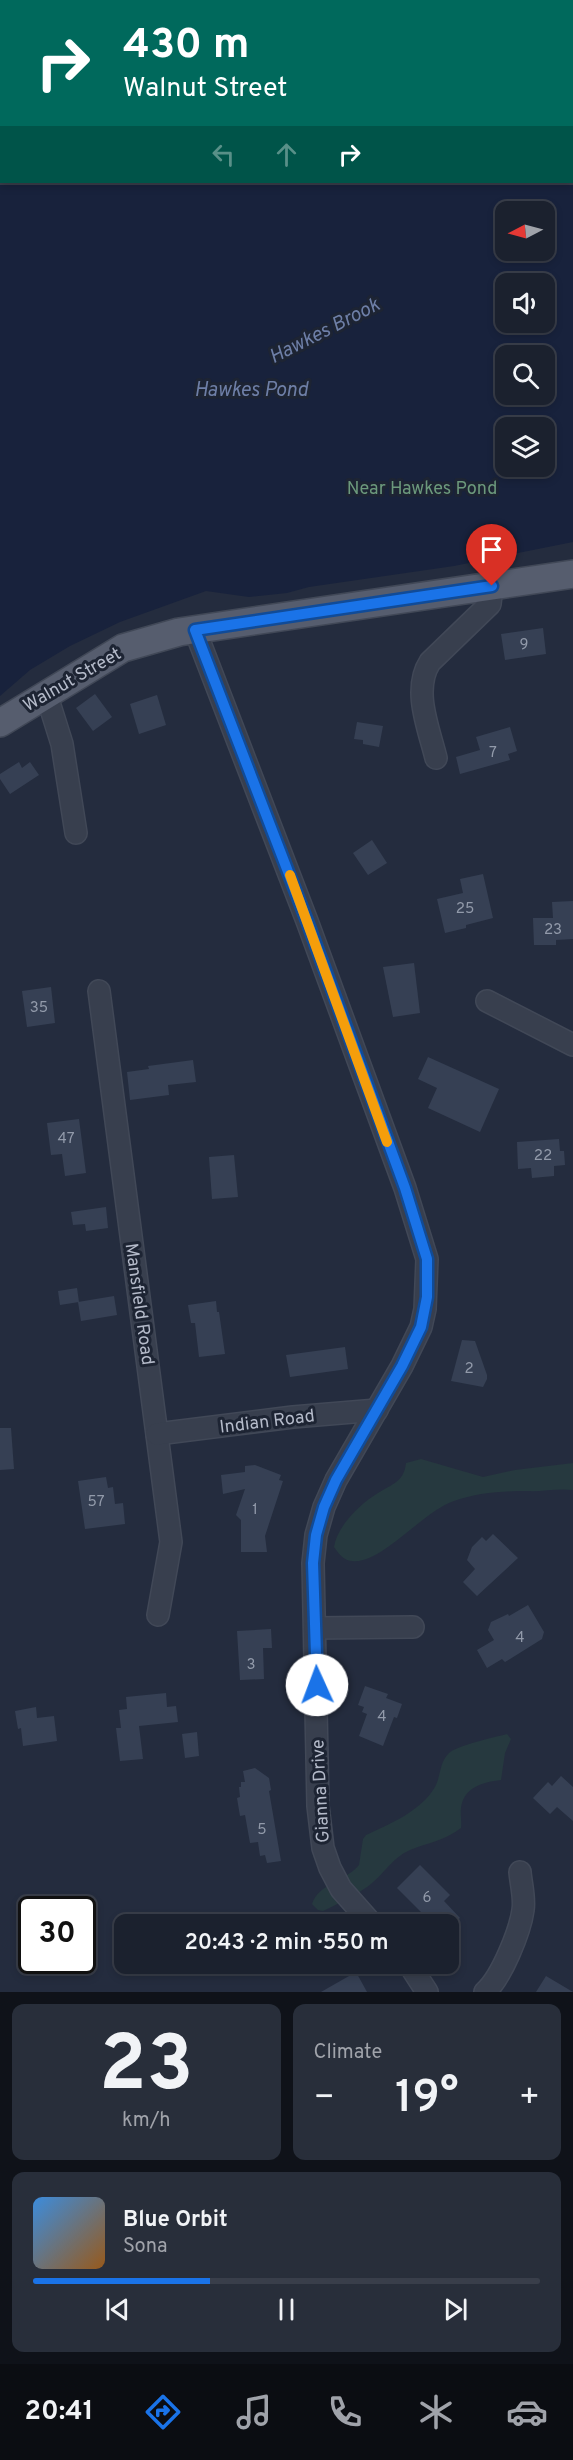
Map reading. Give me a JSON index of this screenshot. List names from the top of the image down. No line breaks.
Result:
{"streets":{"main road":["Walnut Street"],"street":["Mansfield Road","Indian Road","Gianna Drive"]},"crossings":[["Walnut Street","Gianna Drive"],["Mansfield Road","Indian Road"],["Indian Road","Gianna Drive"]],"water":["Hawkes Brook","Hawkes Pond"],"parks":["Near Hawkes Pond"],"house_numbers":["9","7","25","23","35","47","22","2","57","1","4","3","4","5","6"],"north":"left","page":{"turn":["430 m","Walnut Street"],"limit":"30","trip":"20:43 · 2 min · 550 m","tile":[["23","km/h"],"Climate"],"heat":["−","19°","+"],"song":["Blue Orbit","Sona"],"tabs":"20:41"}}
